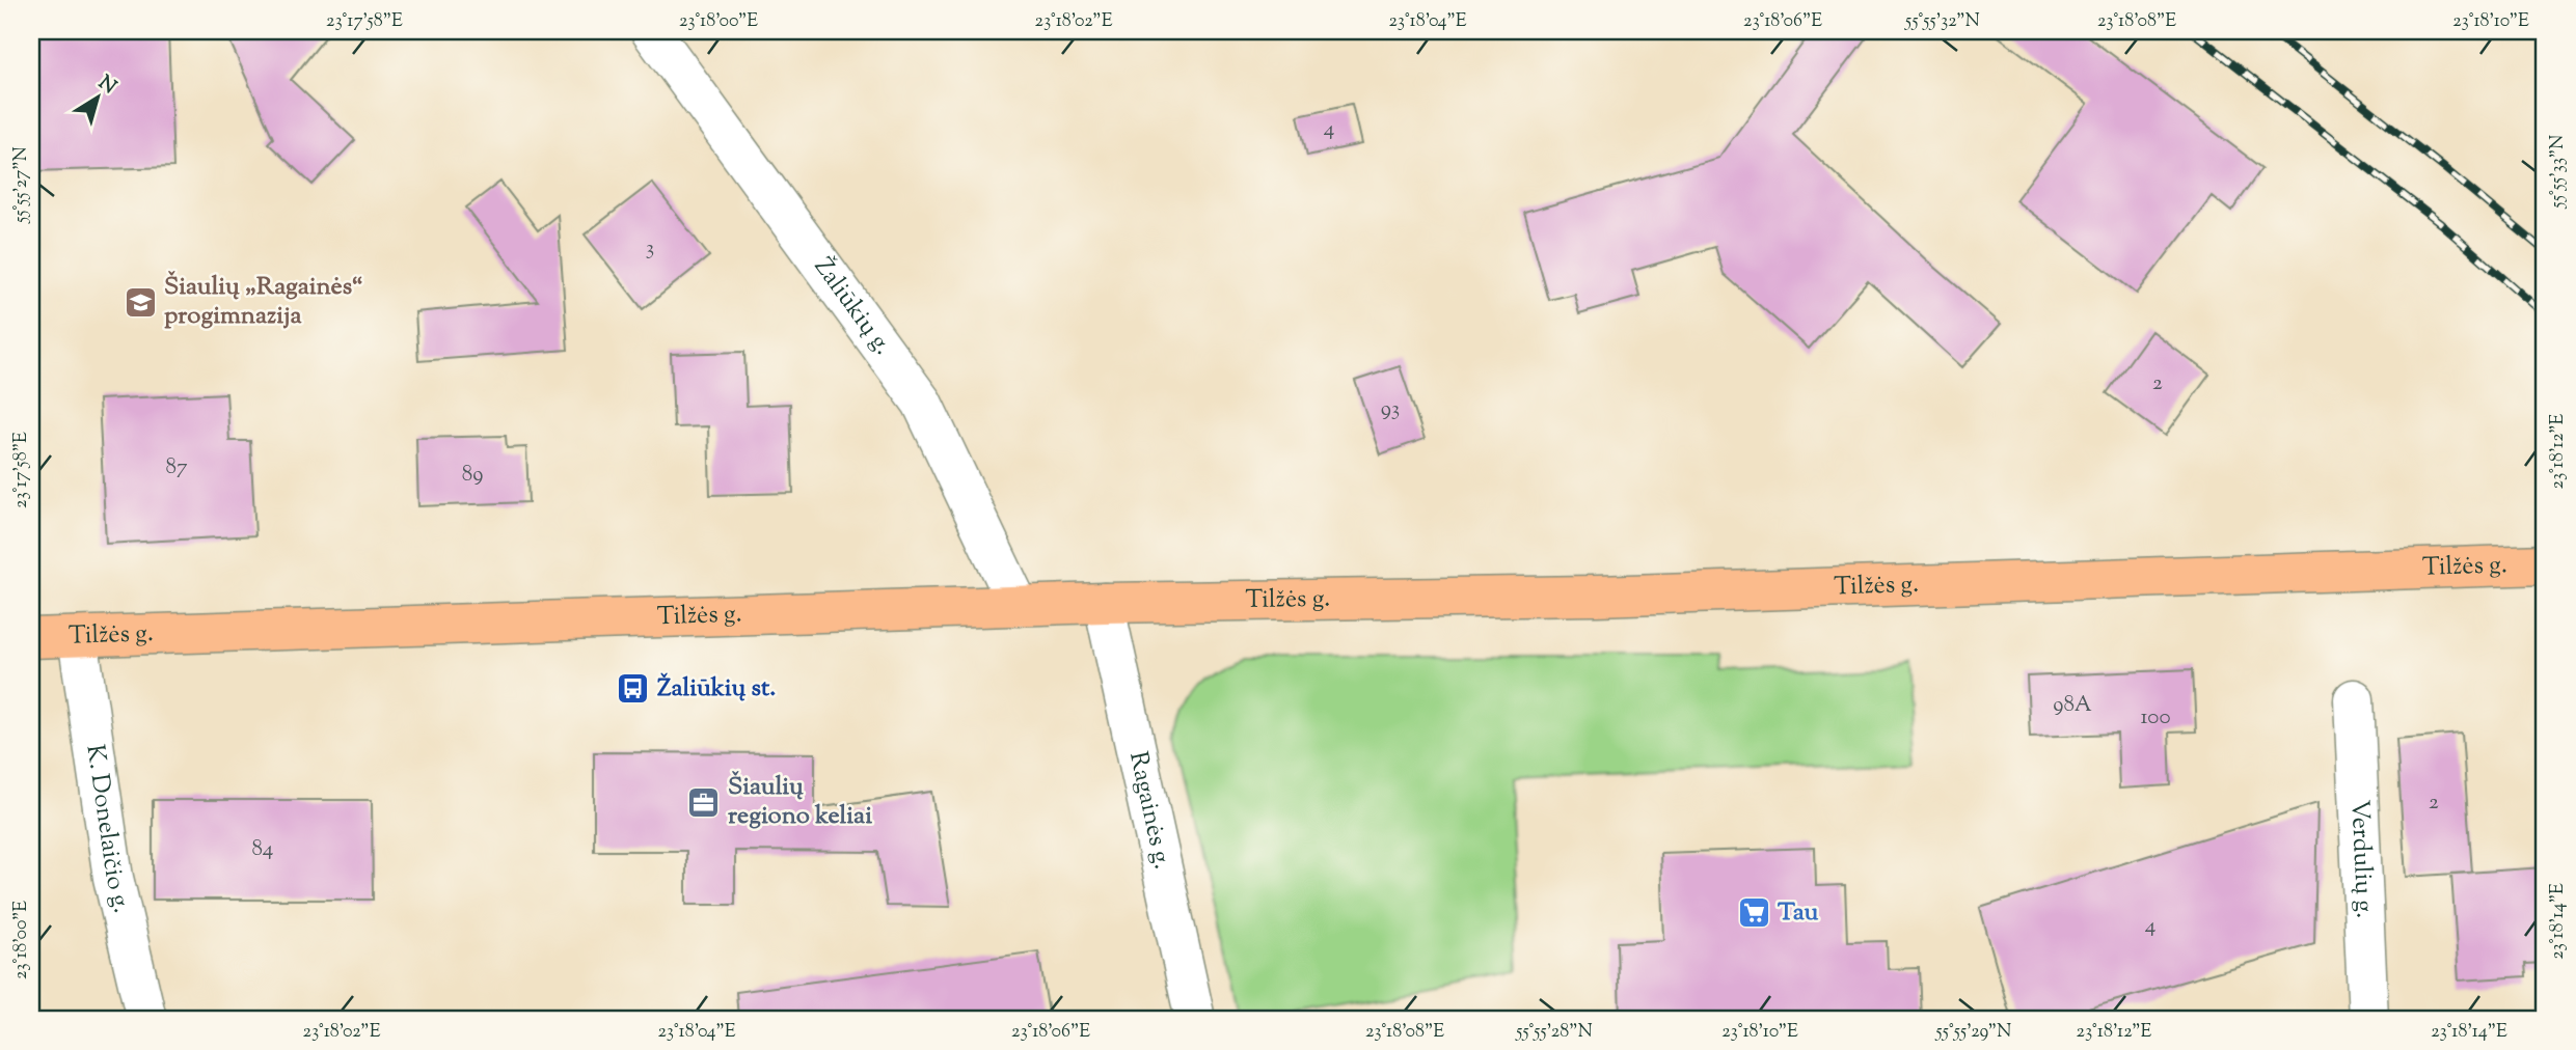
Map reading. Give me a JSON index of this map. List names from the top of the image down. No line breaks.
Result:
{"streets":{"highway":["Tilžės g."],"street":["Žaliūkių g.","Ragainės g.","K. Donelaičio g.","Verdulių g."]},"crossings":[["Žaliūkių g.","Tilžės g."],["Tilžės g.","Ragainės g."],["Tilžės g.","K. Donelaičio g."]],"places":{"school or university":["Šiaulių „Ragainės“ progimnazija"],"bus stop":["Žaliūkių st."],"office":["Šiaulių regiono keliai"],"supermarket":["Tau"]},"house_numbers":["4","3","2","93","87","89","98A","100","2","84","4"],"north":"top right","coordinates":["23°17'58\"E","23°18'00\"E","23°18'02\"E","23°18'04\"E","23°18'06\"E","55°55'32\"N","23°18'08\"E","23°18'10\"E","55°55'33\"N","55°55'27\"N","23°18'12\"E","23°18'14\"E","55°55'28\"N","55°55'29\"N"]}
